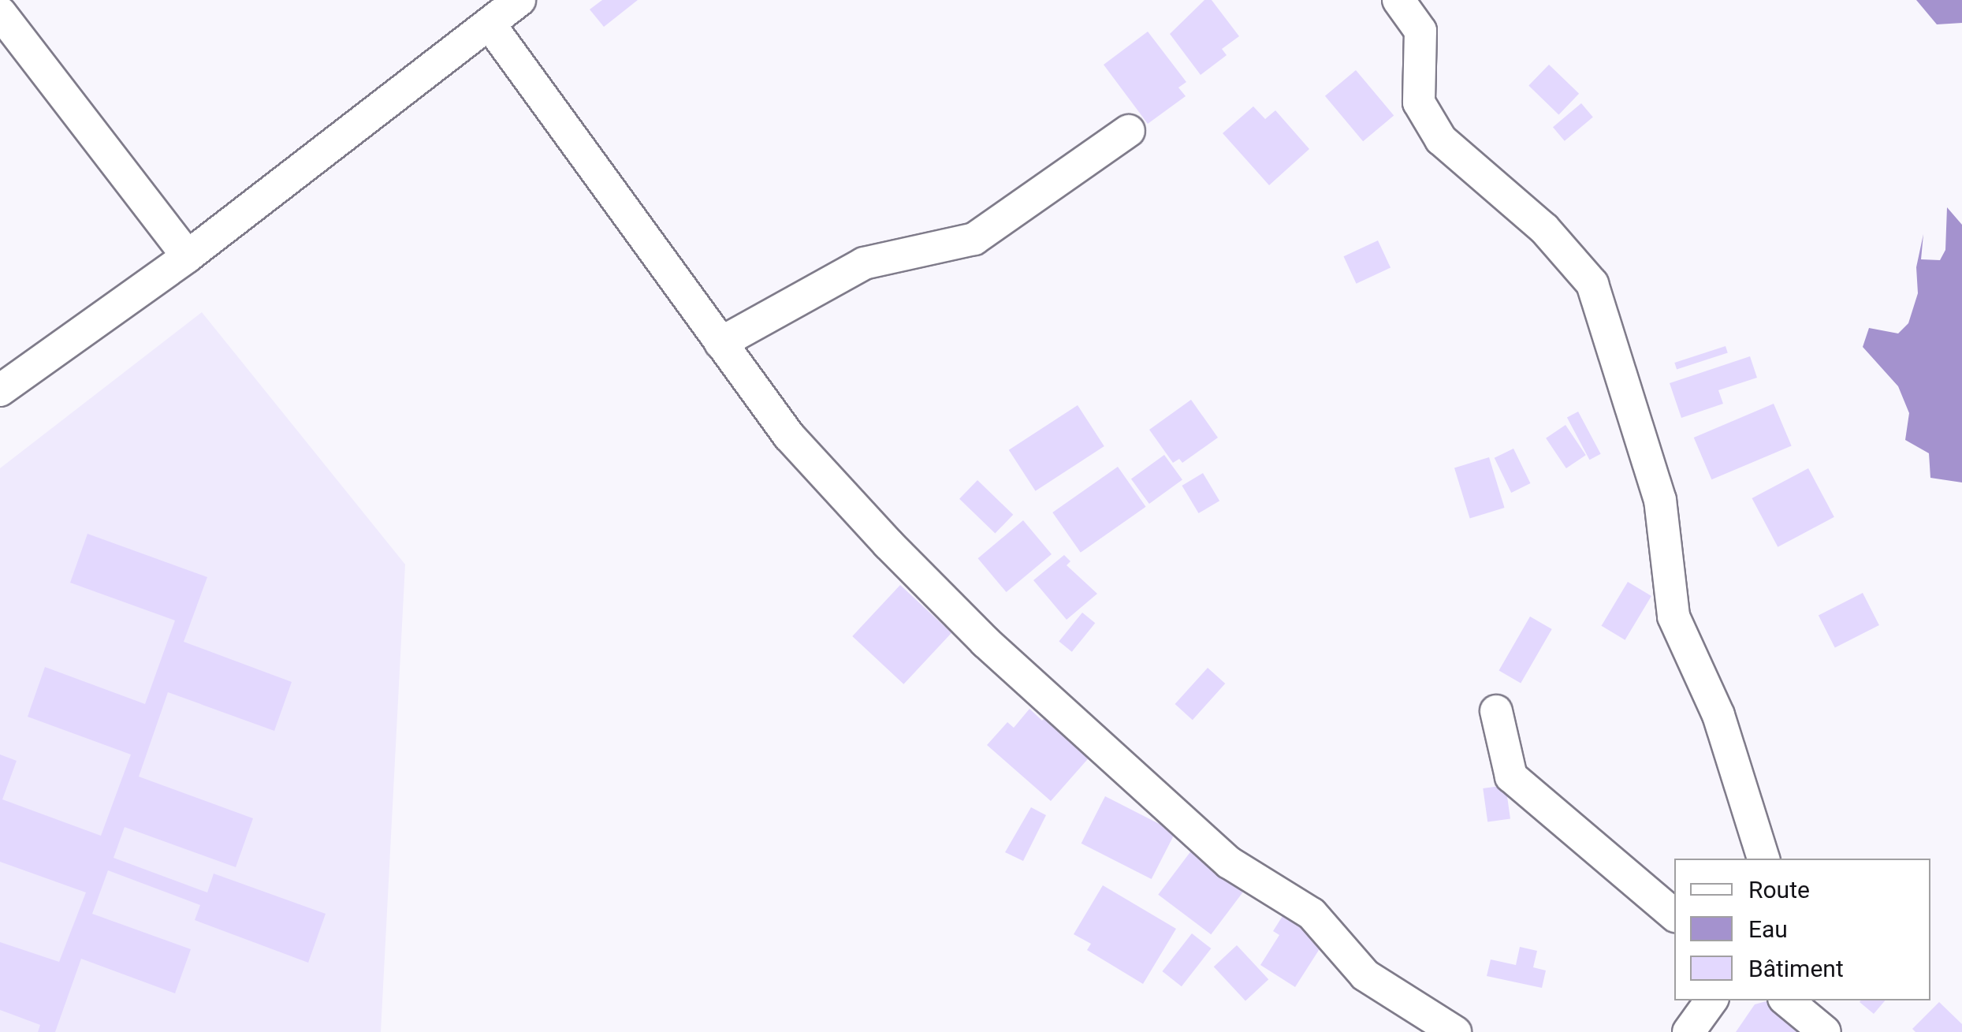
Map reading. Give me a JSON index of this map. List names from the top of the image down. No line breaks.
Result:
{"legend":["Route","Eau","Bâtiment"]}
